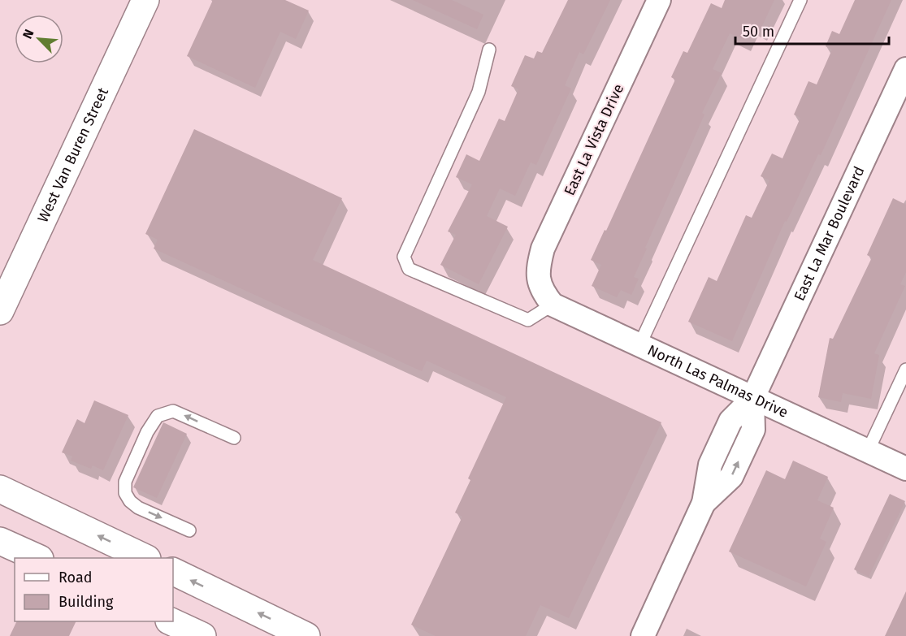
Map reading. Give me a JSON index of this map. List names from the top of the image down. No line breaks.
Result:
{"streets":{"main road":["West Van Buren Street"],"street":["East La Vista Drive","East La Mar Boulevard","North Las Palmas Drive"]},"crossings":[["East La Vista Drive","North Las Palmas Drive"],["East La Mar Boulevard","North Las Palmas Drive"]],"legend":["Road","Building"],"scale_bar":"50 m","north":"top left"}
